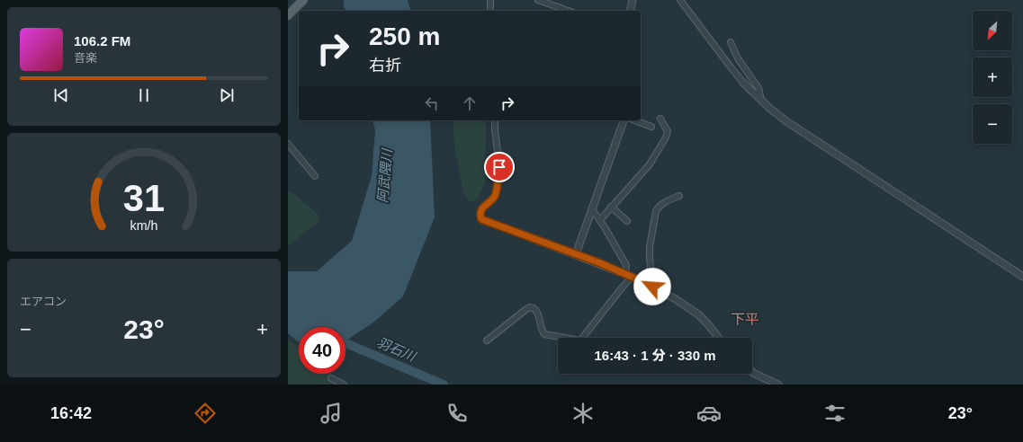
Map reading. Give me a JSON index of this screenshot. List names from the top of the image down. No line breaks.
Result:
{"districts":["下平"],"water":["阿武隈川","羽石川"],"north":"bottom left","page":{"map_buttons":["+","−"],"turn":["250 m","右折"],"song":["106.2 FM","音楽"],"tile":"エアコン","heat":["−","23°","+"],"limit":"40","trip":"16:43 · 1 分 · 330 m","tabs":["16:42","23°"],"gauge":["31","km/h"]}}
